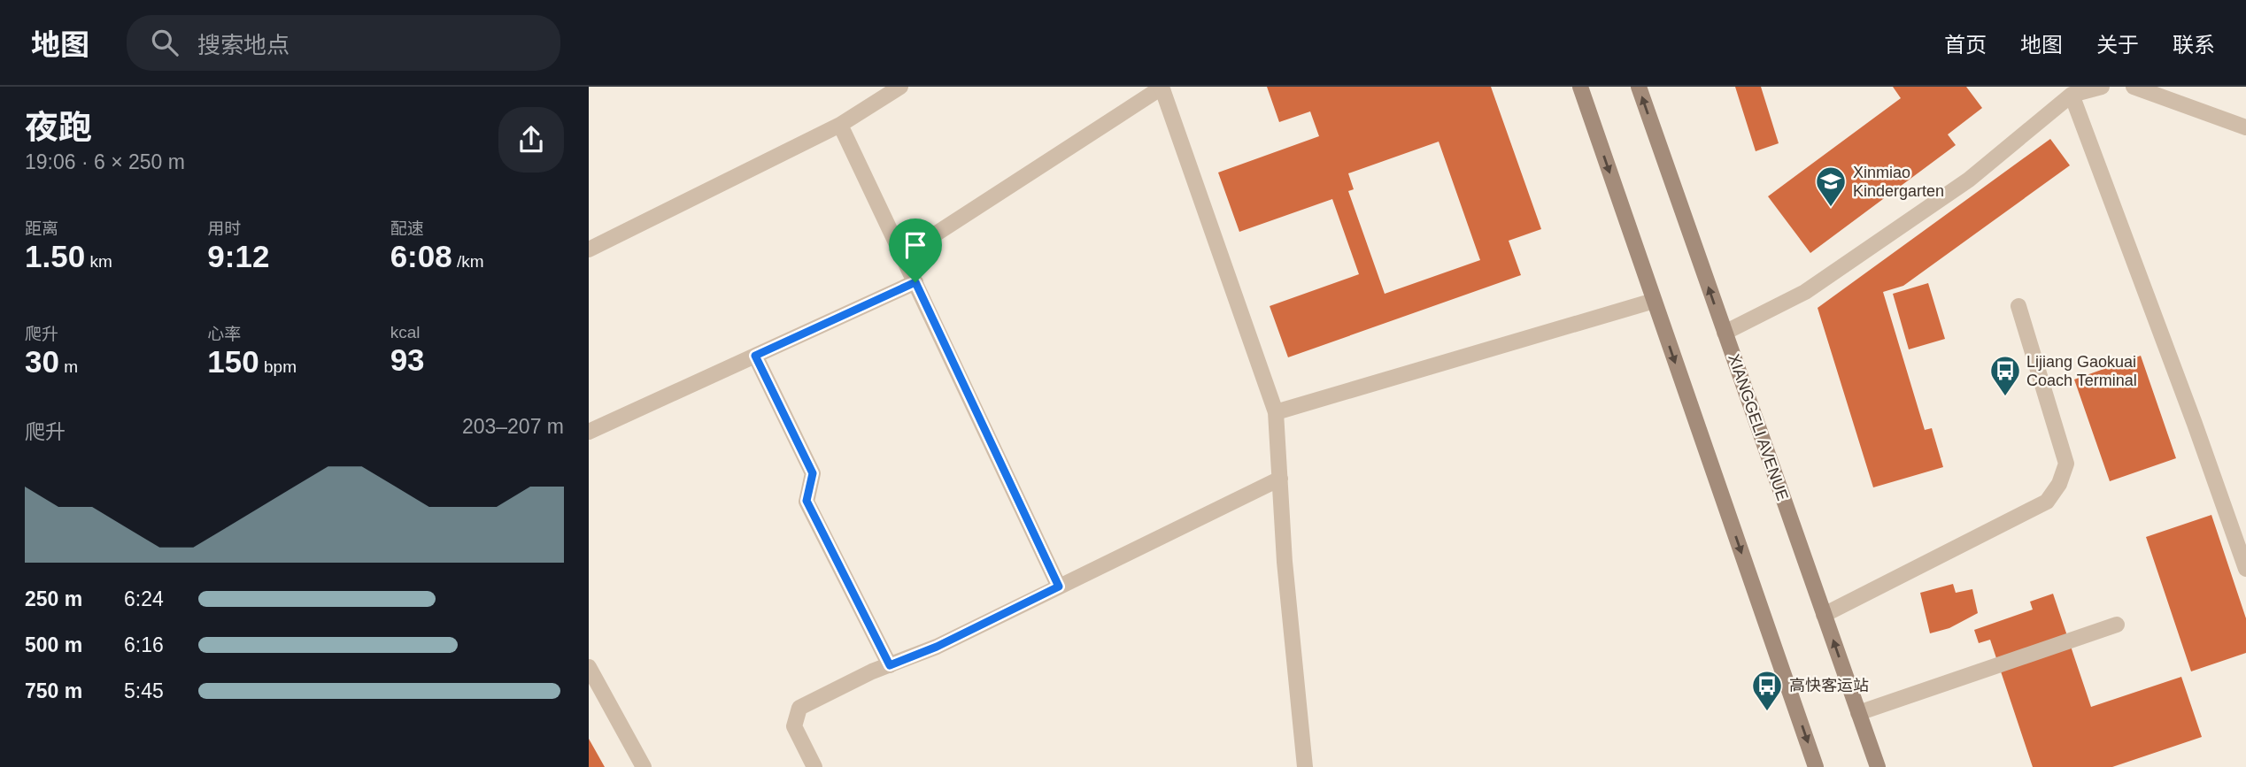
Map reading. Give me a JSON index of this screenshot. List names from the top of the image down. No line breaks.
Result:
{"streets":{"main road":["XIANGGELI AVENUE"]},"places":{"school or university":["Xinmiao Kindergarten"],"bus stop":["Lijiang Gaokuai Coach Terminal","高快客运站"]},"page":{"header":"地图","search":"搜索地点","nav":["首页","地图","关于","联系"],"heading":["夜跑","19:06 · 6 × 250 m"],"stats":[["距离","1.50 km"],["用时","9:12"],["配速","6:08 /km"],["爬升","30 m"],["心率","150 bpm"],["kcal","93"]],"chart":["爬升","203–207 m"],"list":[{"name":"250 m","note":"6:24"},{"name":"500 m","note":"6:16"},{"name":"750 m","note":"5:45"}]}}
